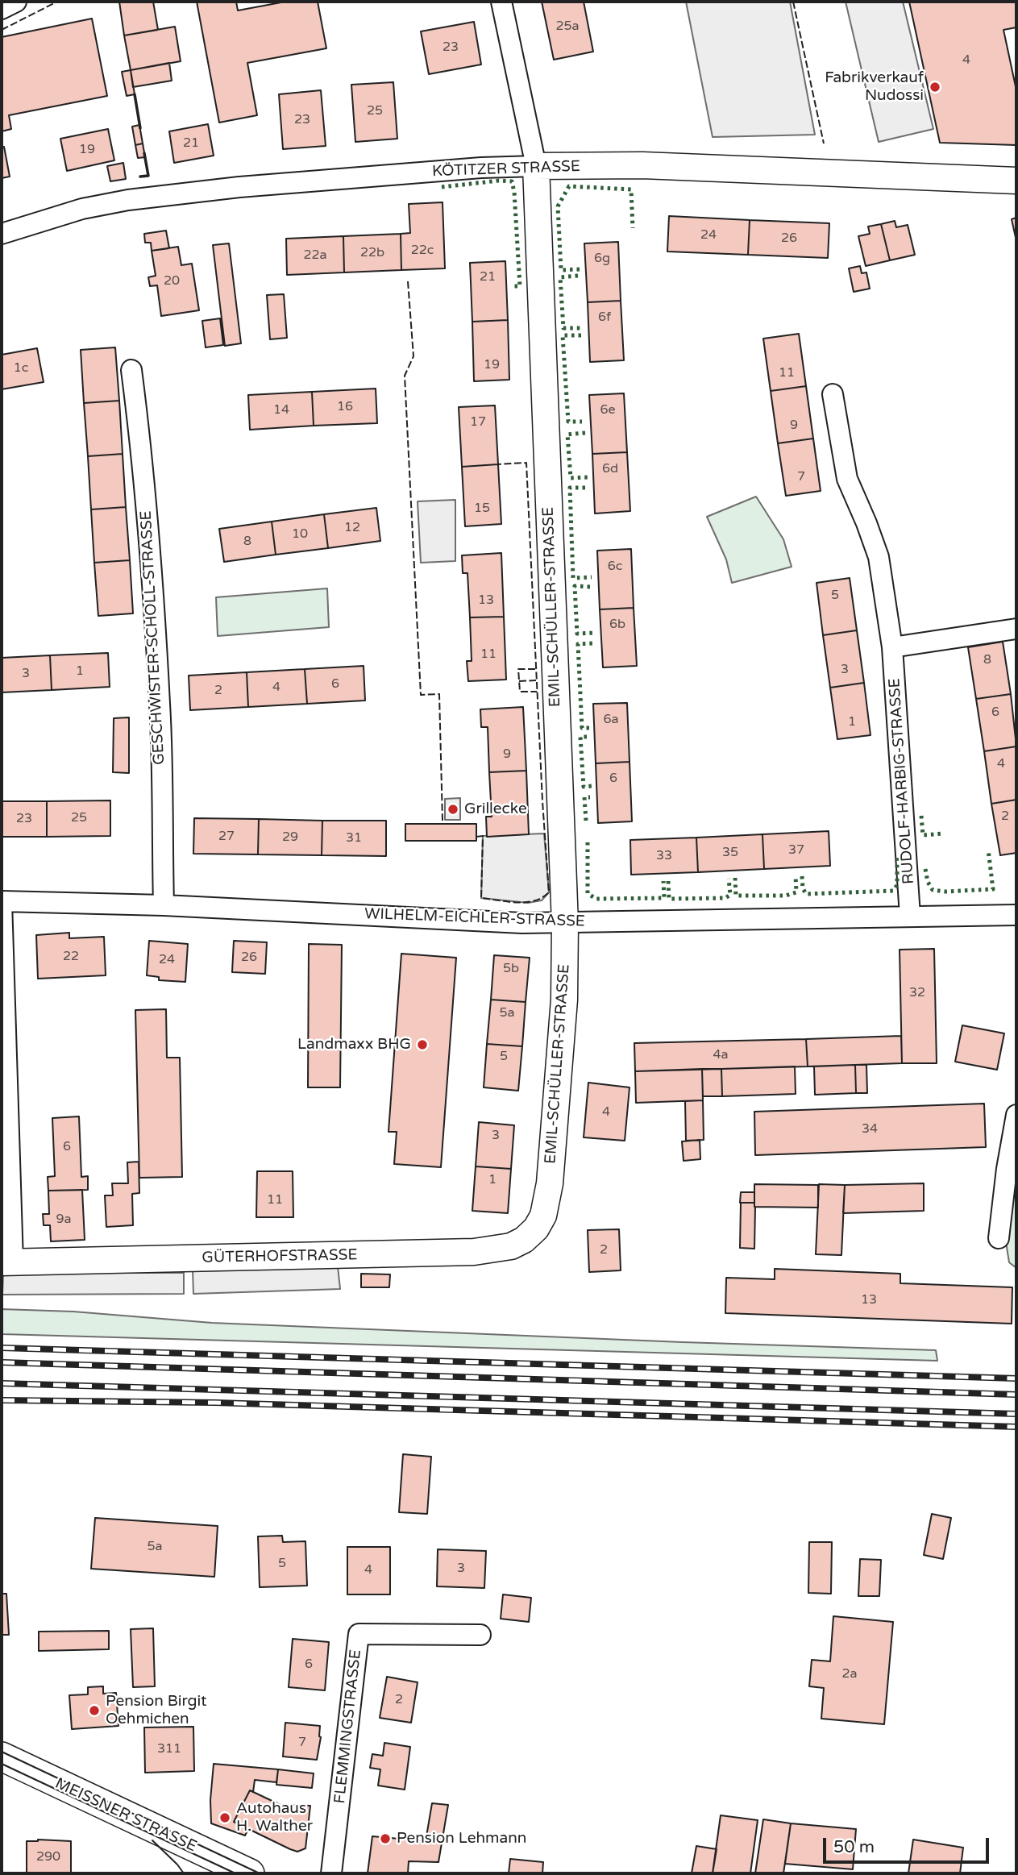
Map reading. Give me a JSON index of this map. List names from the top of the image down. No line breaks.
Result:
{"streets":{"main road":["MEISSNER STRASSE"],"street":["KÖTITZER STRASSE","EMIL-SCHÜLLER-STRASSE","GESCHWISTER-SCHOLL-STRASSE","RUDOLF-HARBIG-STRASSE","WILHELM-EICHLER-STRASSE","GÜTERHOFSTRASSE","FLEMMINGSTRASSE"]},"crossings":[["KÖTITZER STRASSE","EMIL-SCHÜLLER-STRASSE"],["EMIL-SCHÜLLER-STRASSE","WILHELM-EICHLER-STRASSE"],["EMIL-SCHÜLLER-STRASSE","GÜTERHOFSTRASSE"],["GESCHWISTER-SCHOLL-STRASSE","WILHELM-EICHLER-STRASSE"],["RUDOLF-HARBIG-STRASSE","WILHELM-EICHLER-STRASSE"]],"places":["Fabrikverkauf Nudossi","Grillecke","Landmaxx BHG","Pension Birgit Oehmichen","Autohaus H. Walther","Pension Lehmann"],"house_numbers":["25a","23","4","25","23","21","19","24","26","22c","22b","22a","6g","21","20","6f","19","1c","11","16","14","6e","17","9","6d","7","15","12","10","8","6c","5","13","6b","11","8","3","1","3","6","4","2","6","6a","1","9","4","6","2","25","23","27","29","31","37","35","33","22","26","24","5b","32","5a","4a","5","4","34","3","6","1","11","9a","2","13","5a","5","3","4","6","2a","2","7","311","290"],"scale_bar":"50 m"}
